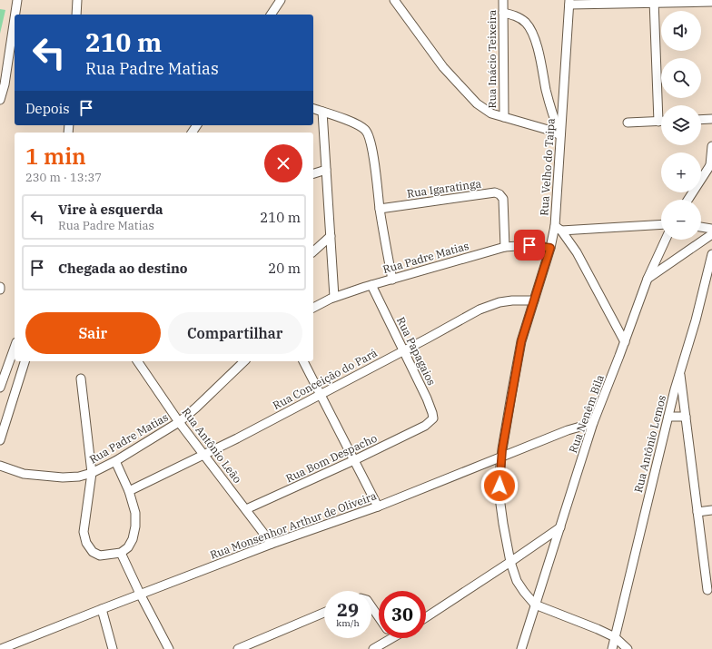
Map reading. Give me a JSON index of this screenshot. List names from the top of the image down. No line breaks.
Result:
{"streets":{"street":["Rua Inácio Teixeira","Rua Velho do Taipa","Rua Igaratinga","Rua Padre Matias","Rua Papagaios","Rua Conceição do Pará","Rua Nenêm Bila","Rua Antônio Lemos","Rua Antônio Leão","Rua Bom Despacho","Rua Monsenhor Arthur de Oliveira"]},"crossings":[["Rua Velho do Taipa","Rua Padre Matias"],["Rua Velho do Taipa","Rua Conceição do Pará"],["Rua Velho do Taipa","Rua Nenêm Bila"],["Rua Velho do Taipa","Rua Monsenhor Arthur de Oliveira"],["Rua Igaratinga","Rua Padre Matias"],["Rua Padre Matias","Rua Papagaios"],["Rua Padre Matias","Rua Antônio Leão"],["Rua Papagaios","Rua Conceição do Pará"],["Rua Papagaios","Rua Bom Despacho"],["Rua Conceição do Pará","Rua Antônio Leão"],["Rua Nenêm Bila","Rua Monsenhor Arthur de Oliveira"],["Rua Antônio Leão","Rua Bom Despacho"],["Rua Antônio Leão","Rua Monsenhor Arthur de Oliveira"]],"page":{"map_buttons":["+","−"],"turn":["210 m","Rua Padre Matias"],"then":"Depois","heading":["1 min","230 m · 13:37"],"list":[{"name":"Vire à esquerda","note":"Rua Padre Matias","value":"210 m"},{"name":"Chegada ao destino","value":"20 m"}],"buttons":["Sair","Compartilhar"],"speed":"29 km/h","limit":"30"}}
